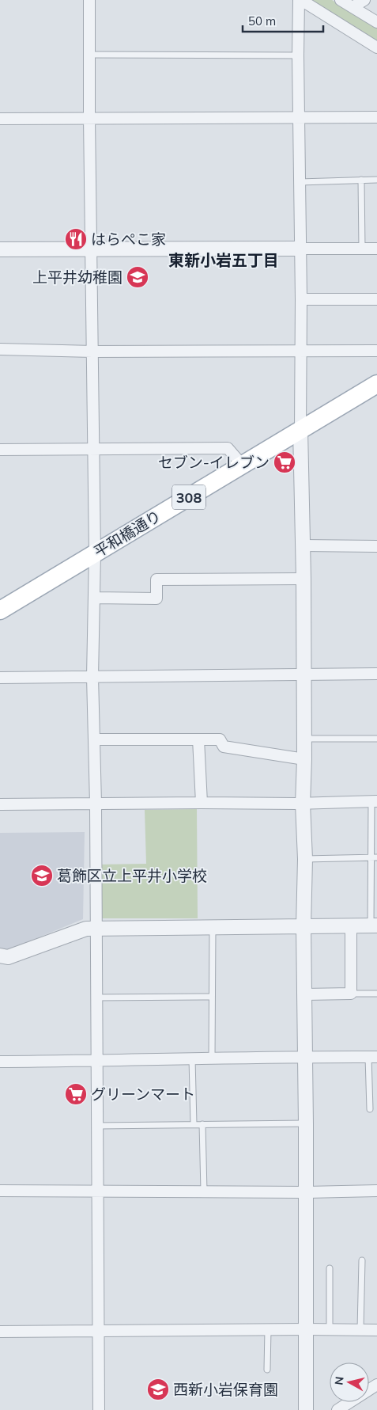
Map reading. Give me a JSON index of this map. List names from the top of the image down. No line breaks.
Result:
{"streets":{"main road":["308","平和橋通り"]},"districts":["東新小岩五丁目"],"places":{"restaurant":["はらぺこ家"],"school or university":["上平井幼稚園","葛飾区立上平井小学校","西新小岩保育園"],"supermarket":["セブン-イレブン","グリーンマート"]},"scale_bar":"50 m","north":"left"}
